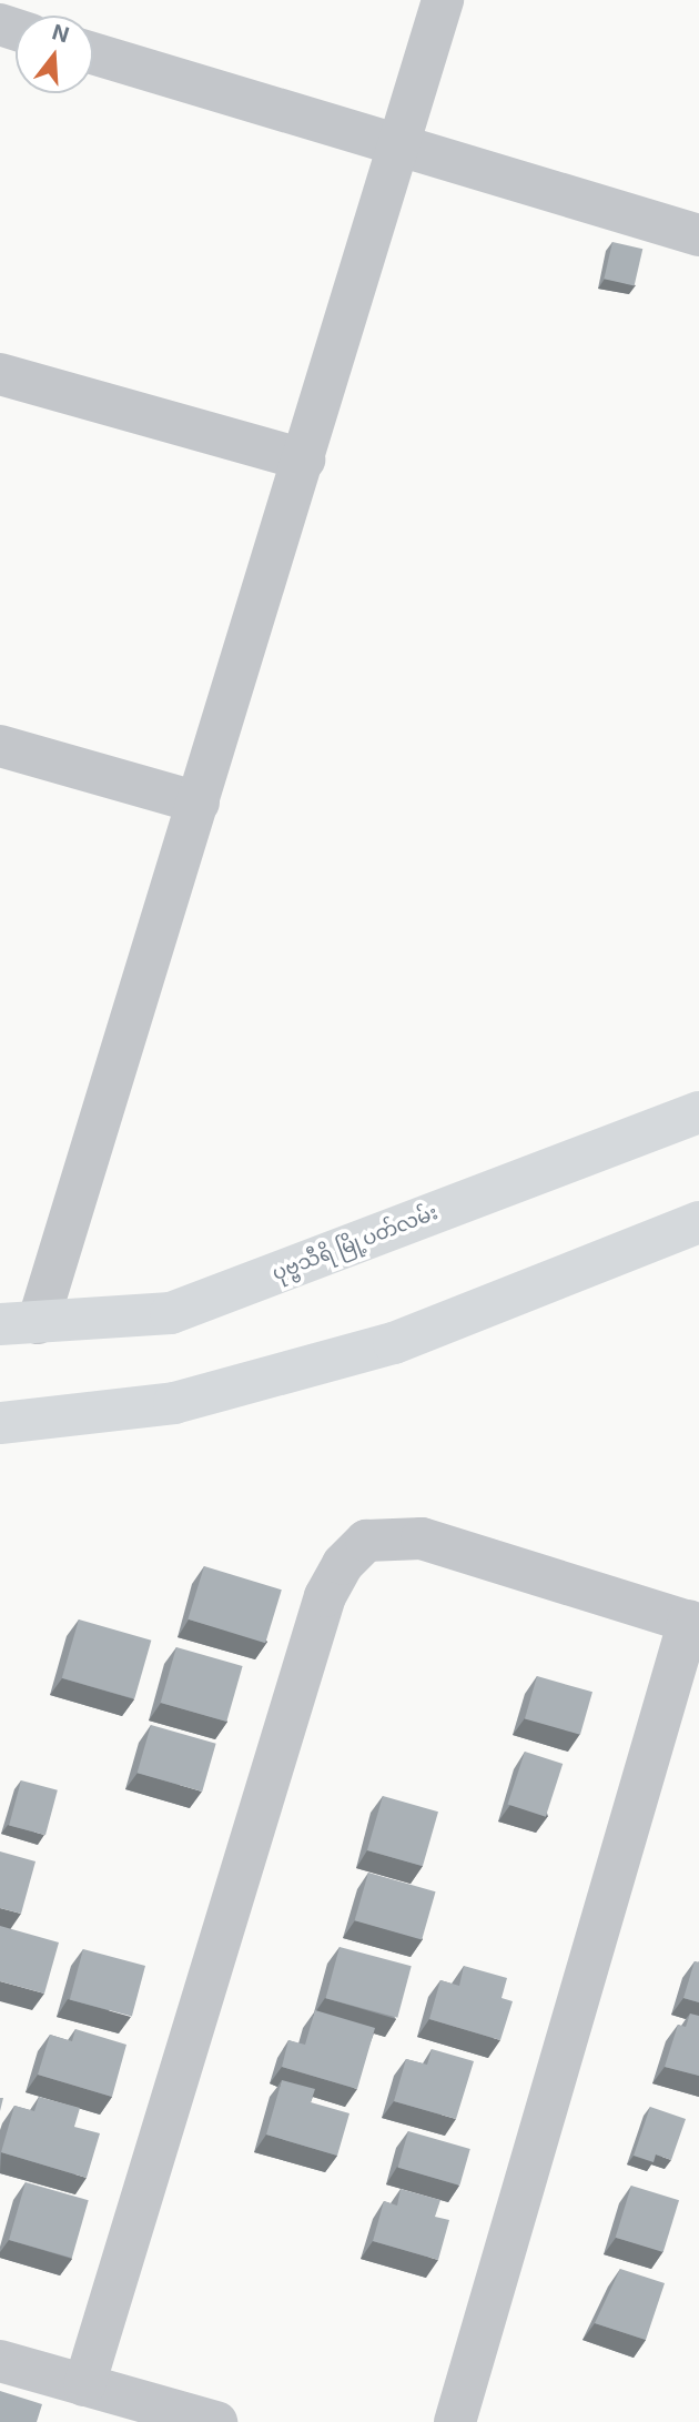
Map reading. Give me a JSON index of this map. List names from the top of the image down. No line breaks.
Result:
{"streets":{"main road":["ပုဗ္ဗသီရိ မြို့ပတ်လမ်း"]},"north":"top"}
